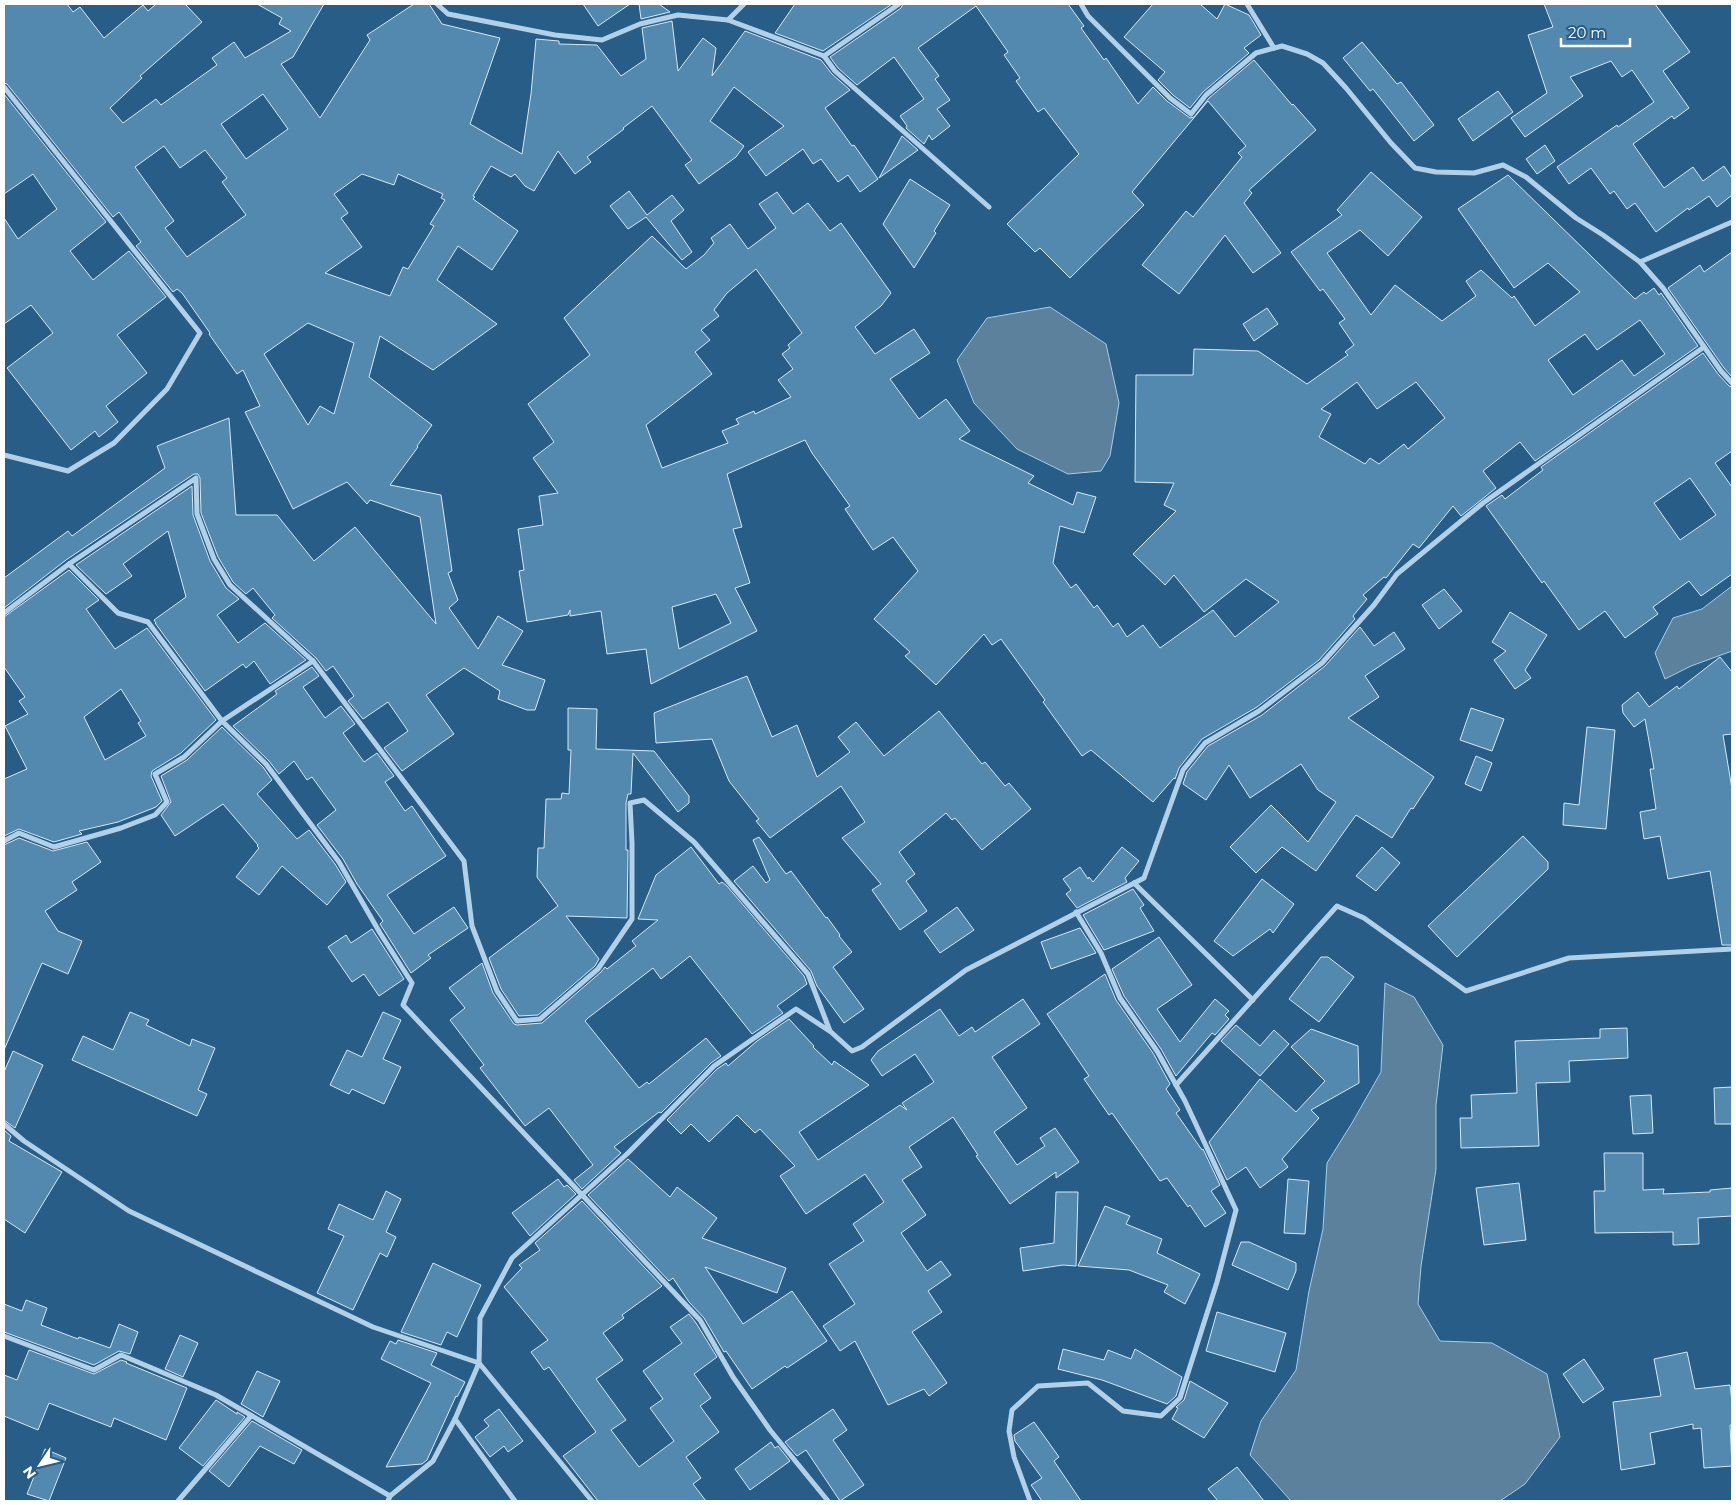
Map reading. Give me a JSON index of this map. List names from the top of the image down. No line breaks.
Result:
{"scale_bar":"20 m","north":"bottom left"}
